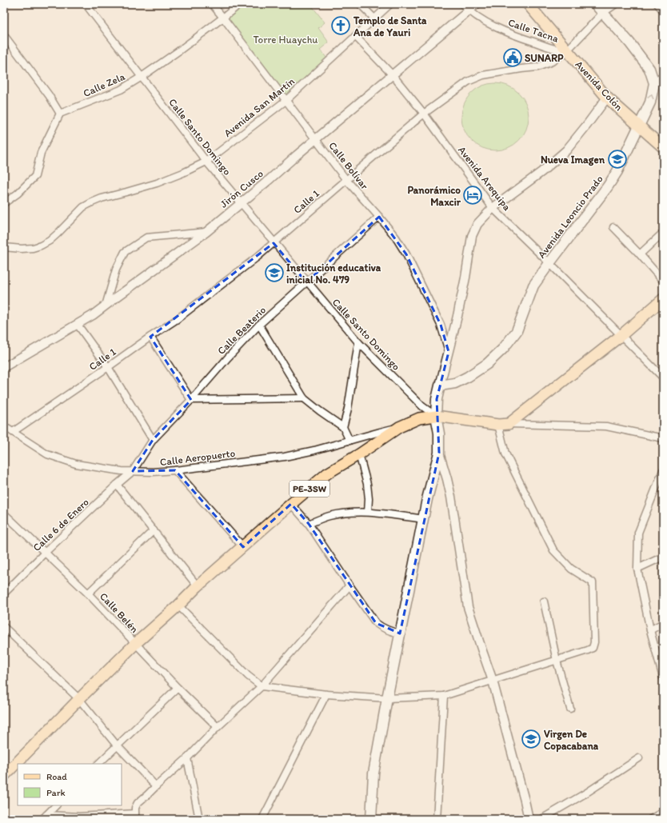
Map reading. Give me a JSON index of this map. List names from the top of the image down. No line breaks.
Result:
{"streets":{"main road":["Avenida Colón","Avenida Leoncio Prado","PE-3SW"],"street":["Calle Tacna","Calle Zela","Avenida San Martín","Calle Santo Domingo","Calle Bolívar","Avenida Arequipa","Jirón Cusco","Calle 1","Calle Beaterio","Calle Aeropuerto","Calle 6 de Enero","Calle Belén"]},"crossings":[["Calle Tacna","Avenida Colón"],["Calle Tacna","Jirón Cusco"],["Calle Tacna","Calle 1"],["Calle Zela","Calle Santo Domingo"],["Calle Zela","Calle Bolívar"],["Avenida Colón","Calle 1"],["Avenida Colón","Avenida Leoncio Prado"],["Avenida San Martín","Calle Santo Domingo"],["Avenida San Martín","Calle Bolívar"],["Avenida San Martín","Avenida Arequipa"],["Calle Santo Domingo","Jirón Cusco"],["Calle Santo Domingo","Calle 1"],["Calle Santo Domingo","Calle Beaterio"],["Calle Santo Domingo","PE-3SW"],["Calle Bolívar","Jirón Cusco"],["Calle Bolívar","Calle 1"],["Calle Bolívar","Calle Beaterio"],["Avenida Arequipa","Jirón Cusco"],["Avenida Arequipa","Calle 1"],["Avenida Arequipa","Avenida Leoncio Prado"],["Calle 1","Calle Aeropuerto"],["Calle Beaterio","Calle Aeropuerto"],["Calle Beaterio","Calle 6 de Enero"],["Calle Aeropuerto","PE-3SW"],["Calle Aeropuerto","Calle 6 de Enero"],["PE-3SW","Calle Belén"],["Calle 6 de Enero","Calle Belén"]],"parks":["Torre Huaychu"],"places":{"church":["Templo de Santa Ana de Yauri"],"public building":["SUNARP"],"school or university":["Nueva Imagen","Institución educativa inicial No. 479","Virgen De Copacabana"],"hotel":["Panorámico Maxcir"]},"legend":["Road","Park"]}
